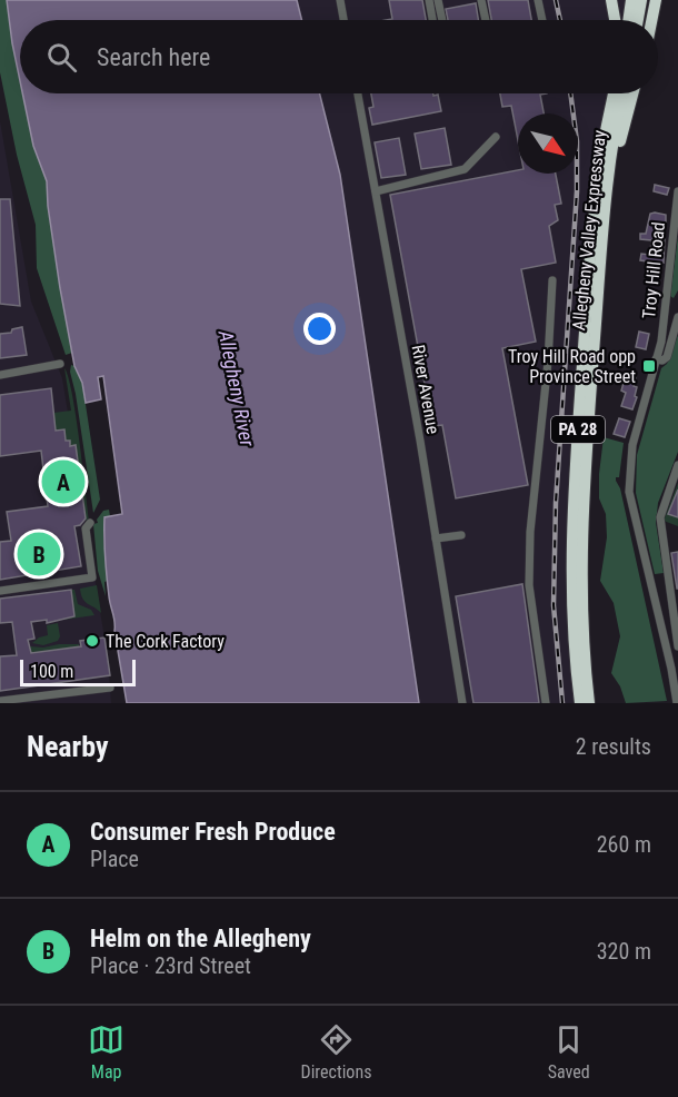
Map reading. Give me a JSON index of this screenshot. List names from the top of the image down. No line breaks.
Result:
{"streets":{"highway":["Allegheny Valley Expressway","PA 28"],"street":["Troy Hill Road","River Avenue"]},"water":["Allegheny River"],"places":{"transit":["Troy Hill Road opp Province Street"],"other":["The Cork Factory"]},"scale_bar":"100 m","north":"bottom right","page":{"search":"Search here","pins":["A","B"],"scale":"100 m","heading":["Nearby","2 results"],"list":[{"mark":"A","name":"Consumer Fresh Produce","note":"Place","value":"260 m"},{"mark":"B","name":"Helm on the Allegheny","note":"Place · 23rd Street","value":"320 m"}],"nav":["Map","Directions","Saved"]}}
